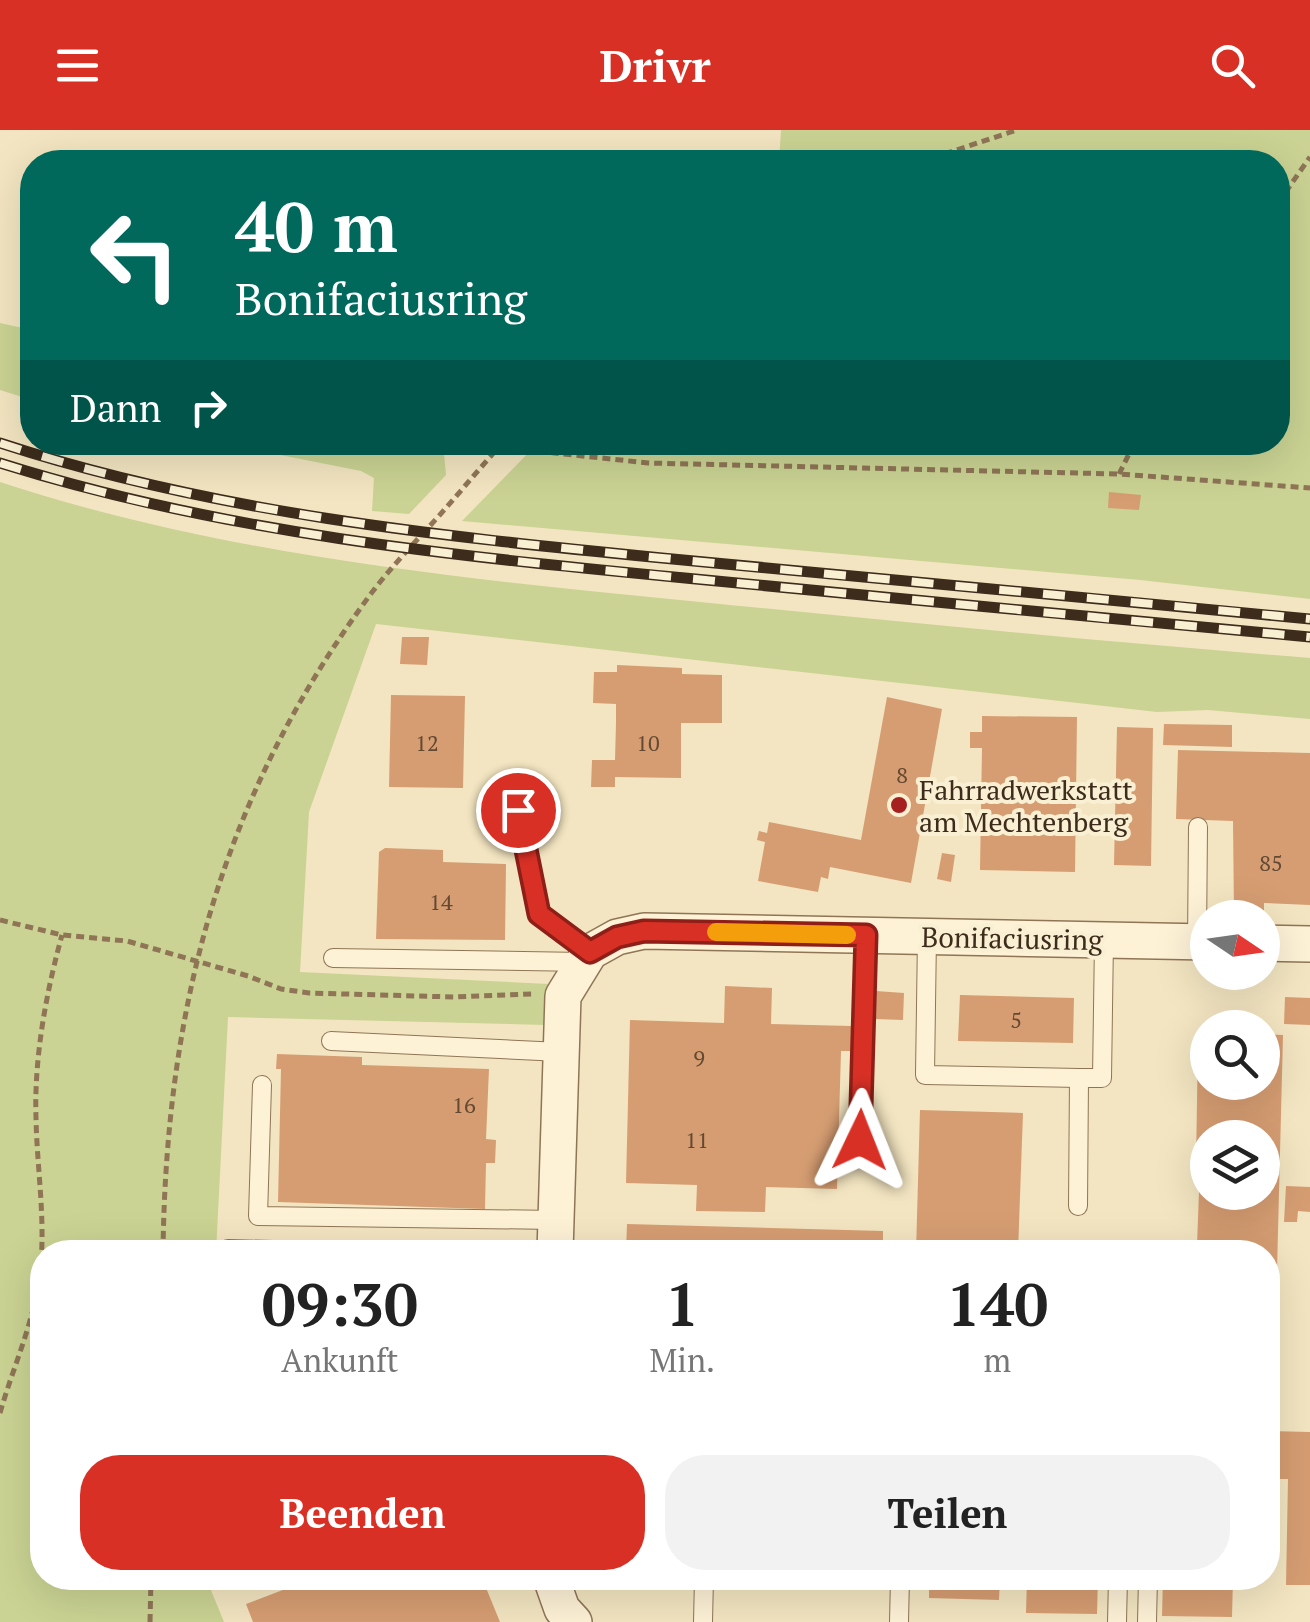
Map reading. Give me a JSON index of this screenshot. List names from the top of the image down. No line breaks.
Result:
{"streets":{"street":["Bonifaciusring"]},"places":["Fahrradwerkstatt am Mechtenberg"],"house_numbers":["12","10","8","85","14","5","9","16","11"],"north":"right","page":{"header":"Drivr","turn":["40 m","Bonifaciusring"],"then":"Dann","eta":["09:30","Ankunft","1","Min.","140","m"],"buttons":["Beenden","Teilen"]}}
